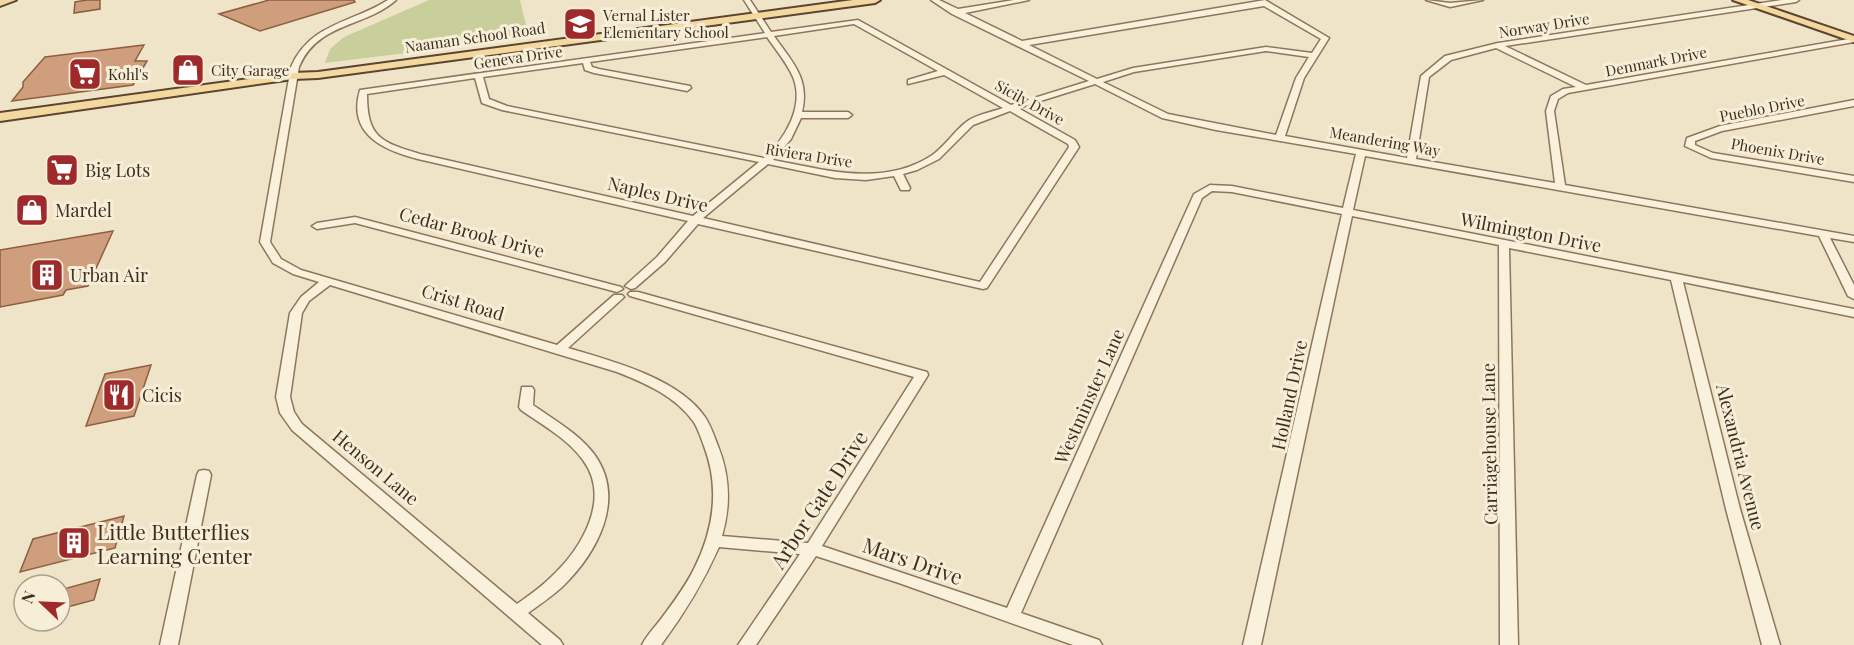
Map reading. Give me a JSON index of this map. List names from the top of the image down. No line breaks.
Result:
{"streets":{"main road":["Naaman School Road"],"street":["Norway Drive","Geneva Drive","Denmark Drive","Sicily Drive","Pueblo Drive","Meandering Way","Phoenix Drive","Riviera Drive","Naples Drive","Cedar Brook Drive","Wilmington Drive","Crist Road","Holland Drive","Westminster Lane","Carriagehouse Lane","Alexandria Avenue","Henson Lane","Arbor Gate Drive","Mars Drive"]},"crossings":[["Norway Drive","Meandering Way"],["Naaman School Road","Crist Road"],["Geneva Drive","Sicily Drive"],["Geneva Drive","Riviera Drive"],["Geneva Drive","Naples Drive"],["Denmark Drive","Meandering Way"],["Sicily Drive","Riviera Drive"],["Sicily Drive","Naples Drive"],["Pueblo Drive","Phoenix Drive"],["Meandering Way","Riviera Drive"],["Meandering Way","Holland Drive"],["Wilmington Drive","Holland Drive"],["Wilmington Drive","Westminster Lane"],["Wilmington Drive","Carriagehouse Lane"],["Wilmington Drive","Alexandria Avenue"],["Crist Road","Henson Lane"],["Crist Road","Mars Drive"],["Westminster Lane","Mars Drive"],["Arbor Gate Drive","Mars Drive"]],"places":{"school or university":["Vernal Lister Elementary School"],"shop":["City Garage","Mardel"],"supermarket":["Kohl's","Big Lots"],"building":["Urban Air","Little Butterflies Learning Center"],"restaurant":["Cicis"]},"north":"top left"}
